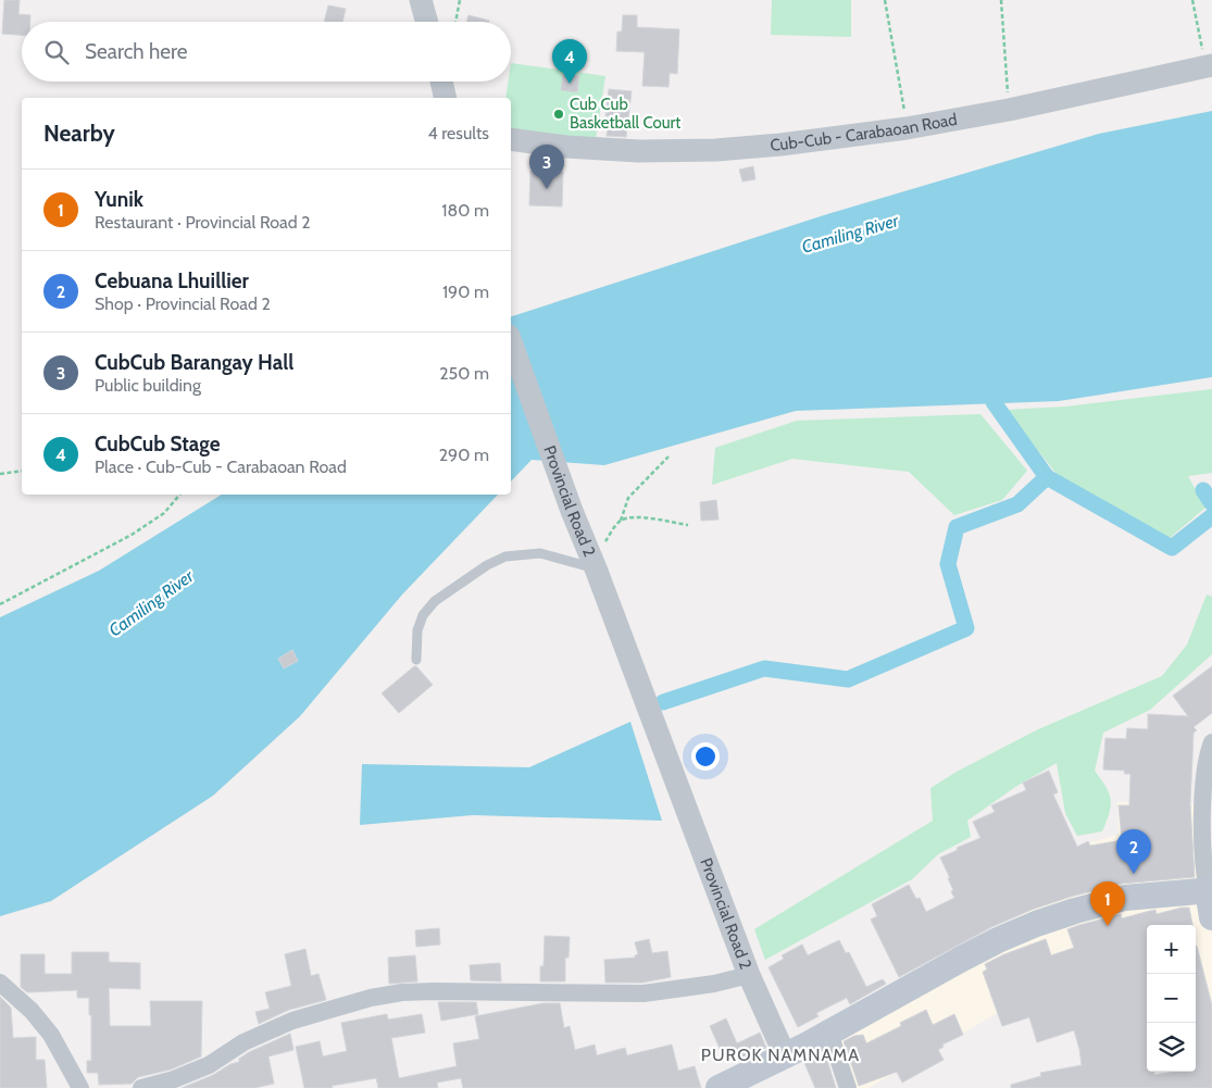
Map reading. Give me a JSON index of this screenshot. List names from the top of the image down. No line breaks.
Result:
{"streets":{"street":["Cub-Cub - Carabaoan Road","Provincial Road 2"]},"districts":["PUROK NAMNAMA"],"water":["Camiling River"],"places":["Cub Cub Basketball Court"],"page":{"search":"Search here","pins":["4","3","2","1"],"heading":["Nearby","4 results"],"list":[{"mark":"1","name":"Yunik","note":"Restaurant · Provincial Road 2","value":"180 m"},{"mark":"2","name":"Cebuana Lhuillier","note":"Shop · Provincial Road 2","value":"190 m"},{"mark":"3","name":"CubCub Barangay Hall","note":"Public building","value":"250 m"},{"mark":"4","name":"CubCub Stage","note":"Place · Cub-Cub - Carabaoan Road","value":"290 m"}],"map_buttons":["+","−"]}}
